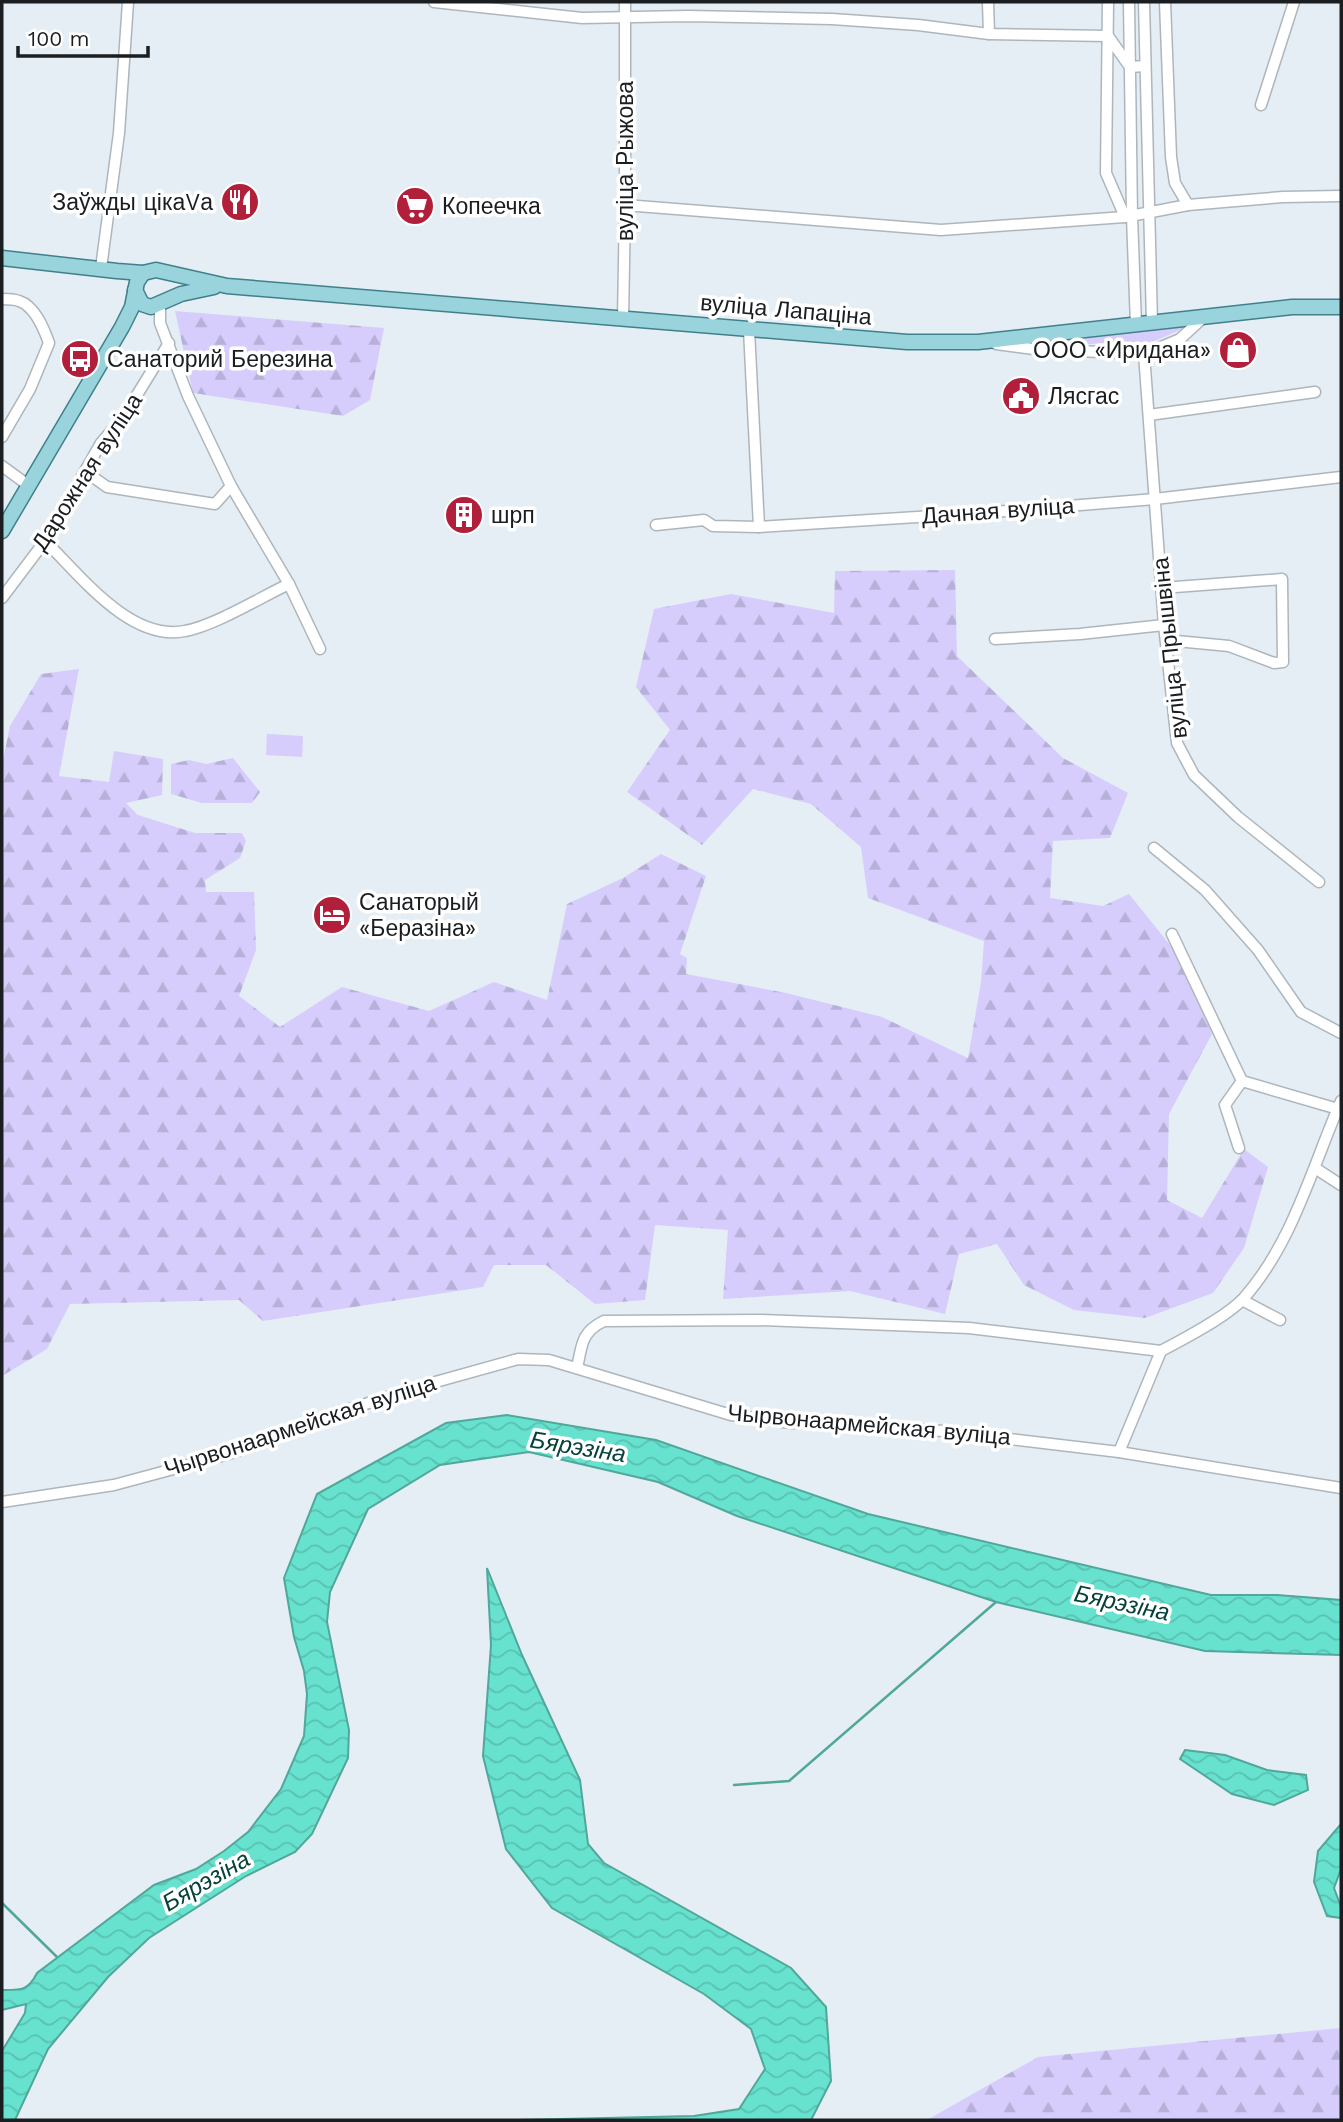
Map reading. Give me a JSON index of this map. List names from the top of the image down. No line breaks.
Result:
{"streets":{"main road":["вуліца Лапаціна"],"street":["вуліца Рыжова","Дарожная вуліца","Дачная вуліца","вуліца Прышвіна","Чырвонаармейская вуліца"]},"crossings":[["вуліца Рыжова","вуліца Лапаціна"],["Дачная вуліца","вуліца Прышвіна"]],"water":["Бярэзіна"],"places":{"restaurant":["Заўжды цікаVа"],"supermarket":["Копеечка"],"shop":["ООО «Иридана»"],"bus stop":["Санаторий Березина"],"public building":["Лясгас"],"building":["шрп"],"hotel":["Санаторый «Беразіна»"]},"scale_bar":"100 m"}
